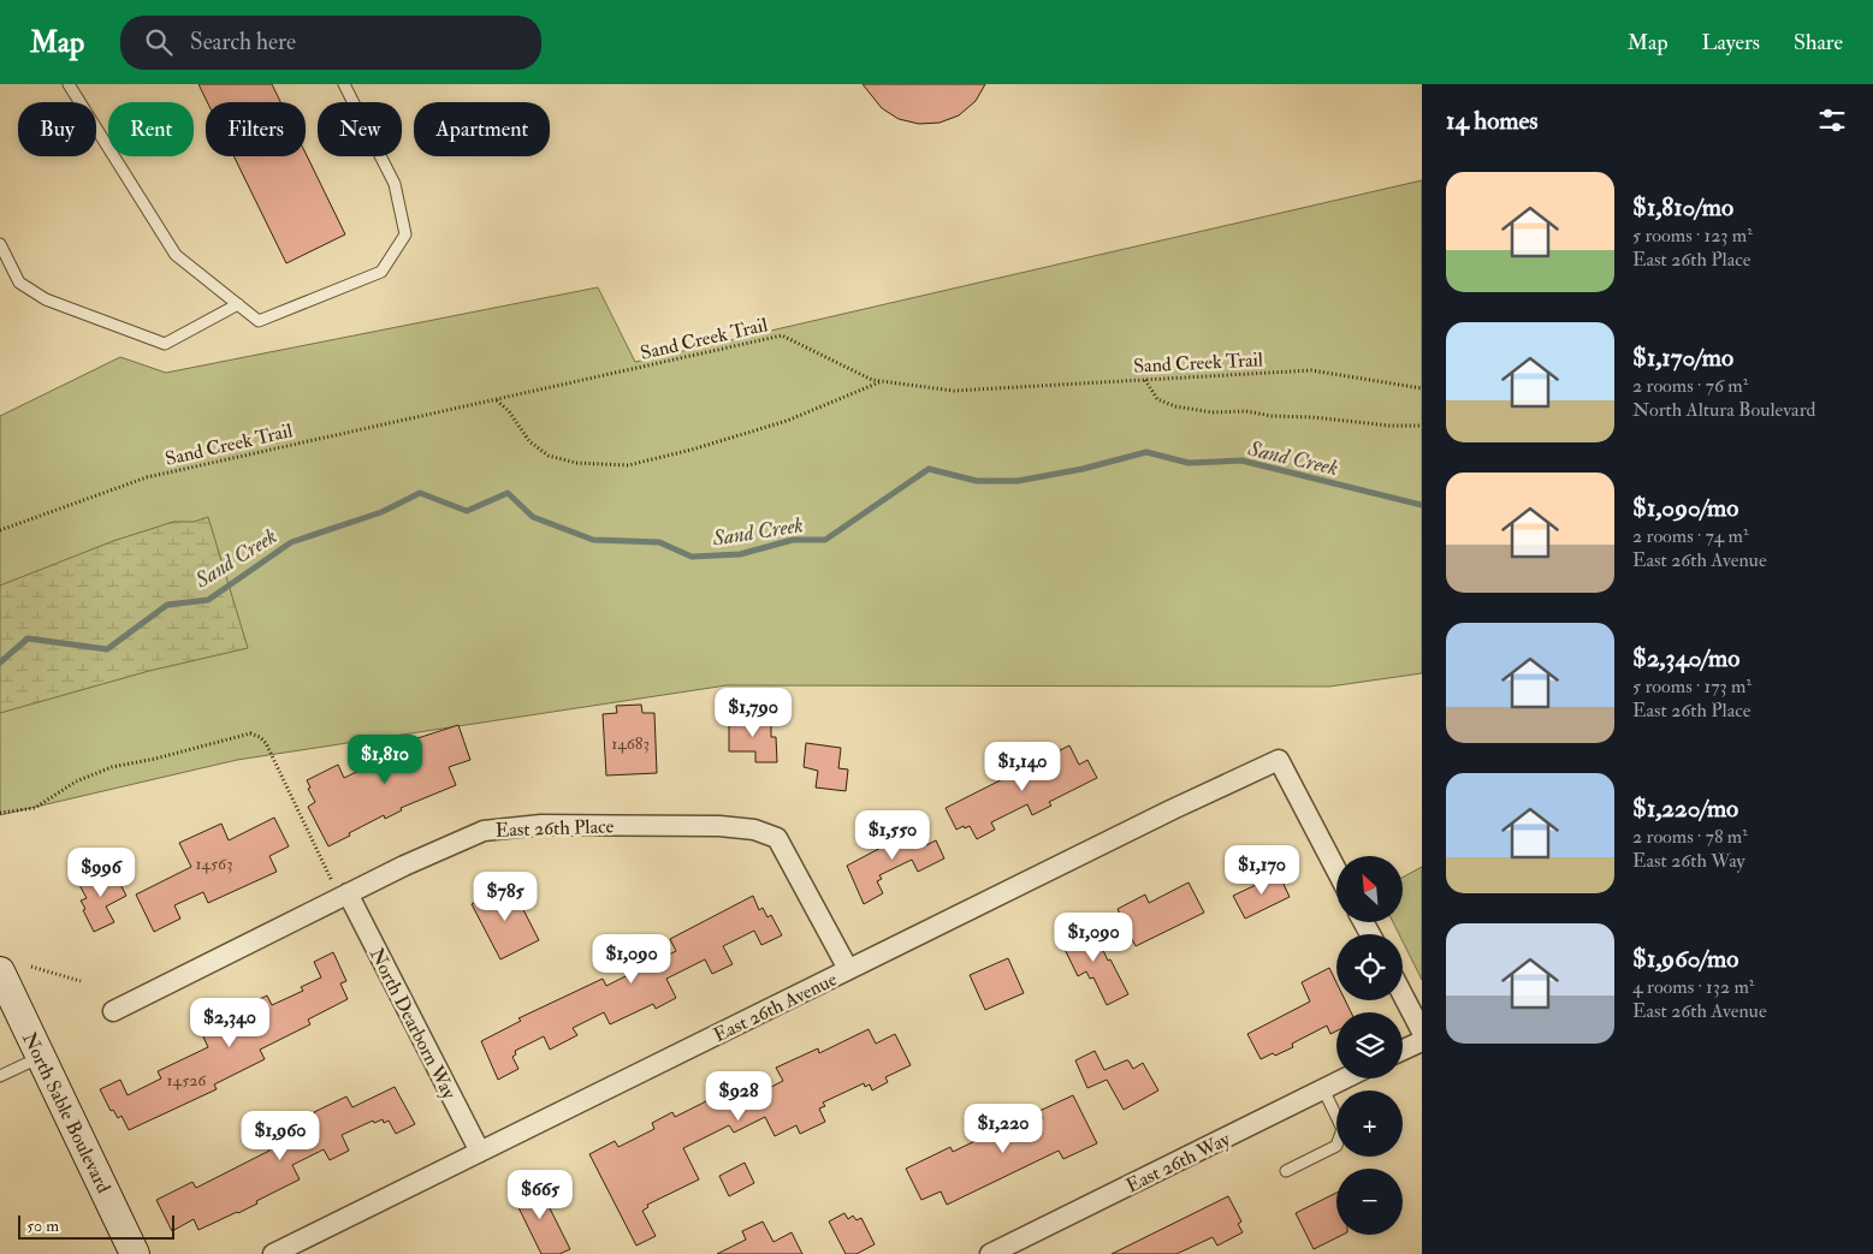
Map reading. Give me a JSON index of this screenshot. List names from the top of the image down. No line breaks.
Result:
{"streets":{"street":["East 26th Place","East 26th Avenue","North Dearborn Way","North Sable Boulevard","East 26th Way"],"path":["Sand Creek Trail"]},"crossings":[["East 26th Place","East 26th Avenue"],["East 26th Place","North Dearborn Way"],["East 26th Avenue","North Dearborn Way"]],"water":["Sand Creek"],"house_numbers":["14683","14563","14526"],"scale_bar":"50 m","north":"top left","page":{"header":"Map","search":"Search here","nav":["Map","Layers","Share"],"heading":"14 homes","chip":["Buy","Rent","Filters","New","Apartment"],"list":[{"name":"$1,810/mo","note":"5 rooms · 123 m² · East 26th Place"},{"name":"$1,170/mo","note":"2 rooms · 76 m² · North Altura Boulevard"},{"name":"$1,090/mo","note":"2 rooms · 74 m² · East 26th Avenue"},{"name":"$2,340/mo","note":"5 rooms · 173 m² · East 26th Place"},{"name":"$1,220/mo","note":"2 rooms · 78 m² · East 26th Way"},{"name":"$1,960/mo","note":"4 rooms · 132 m² · East 26th Avenue"}],"price":["$1,790","$1,810","$1,140","$1,550","$1,170","$996","$785","$1,090","$1,090","$2,340","$928","$1,220","$1,960","$665"],"map_buttons":["+","−"],"scale":"50 m"}}
